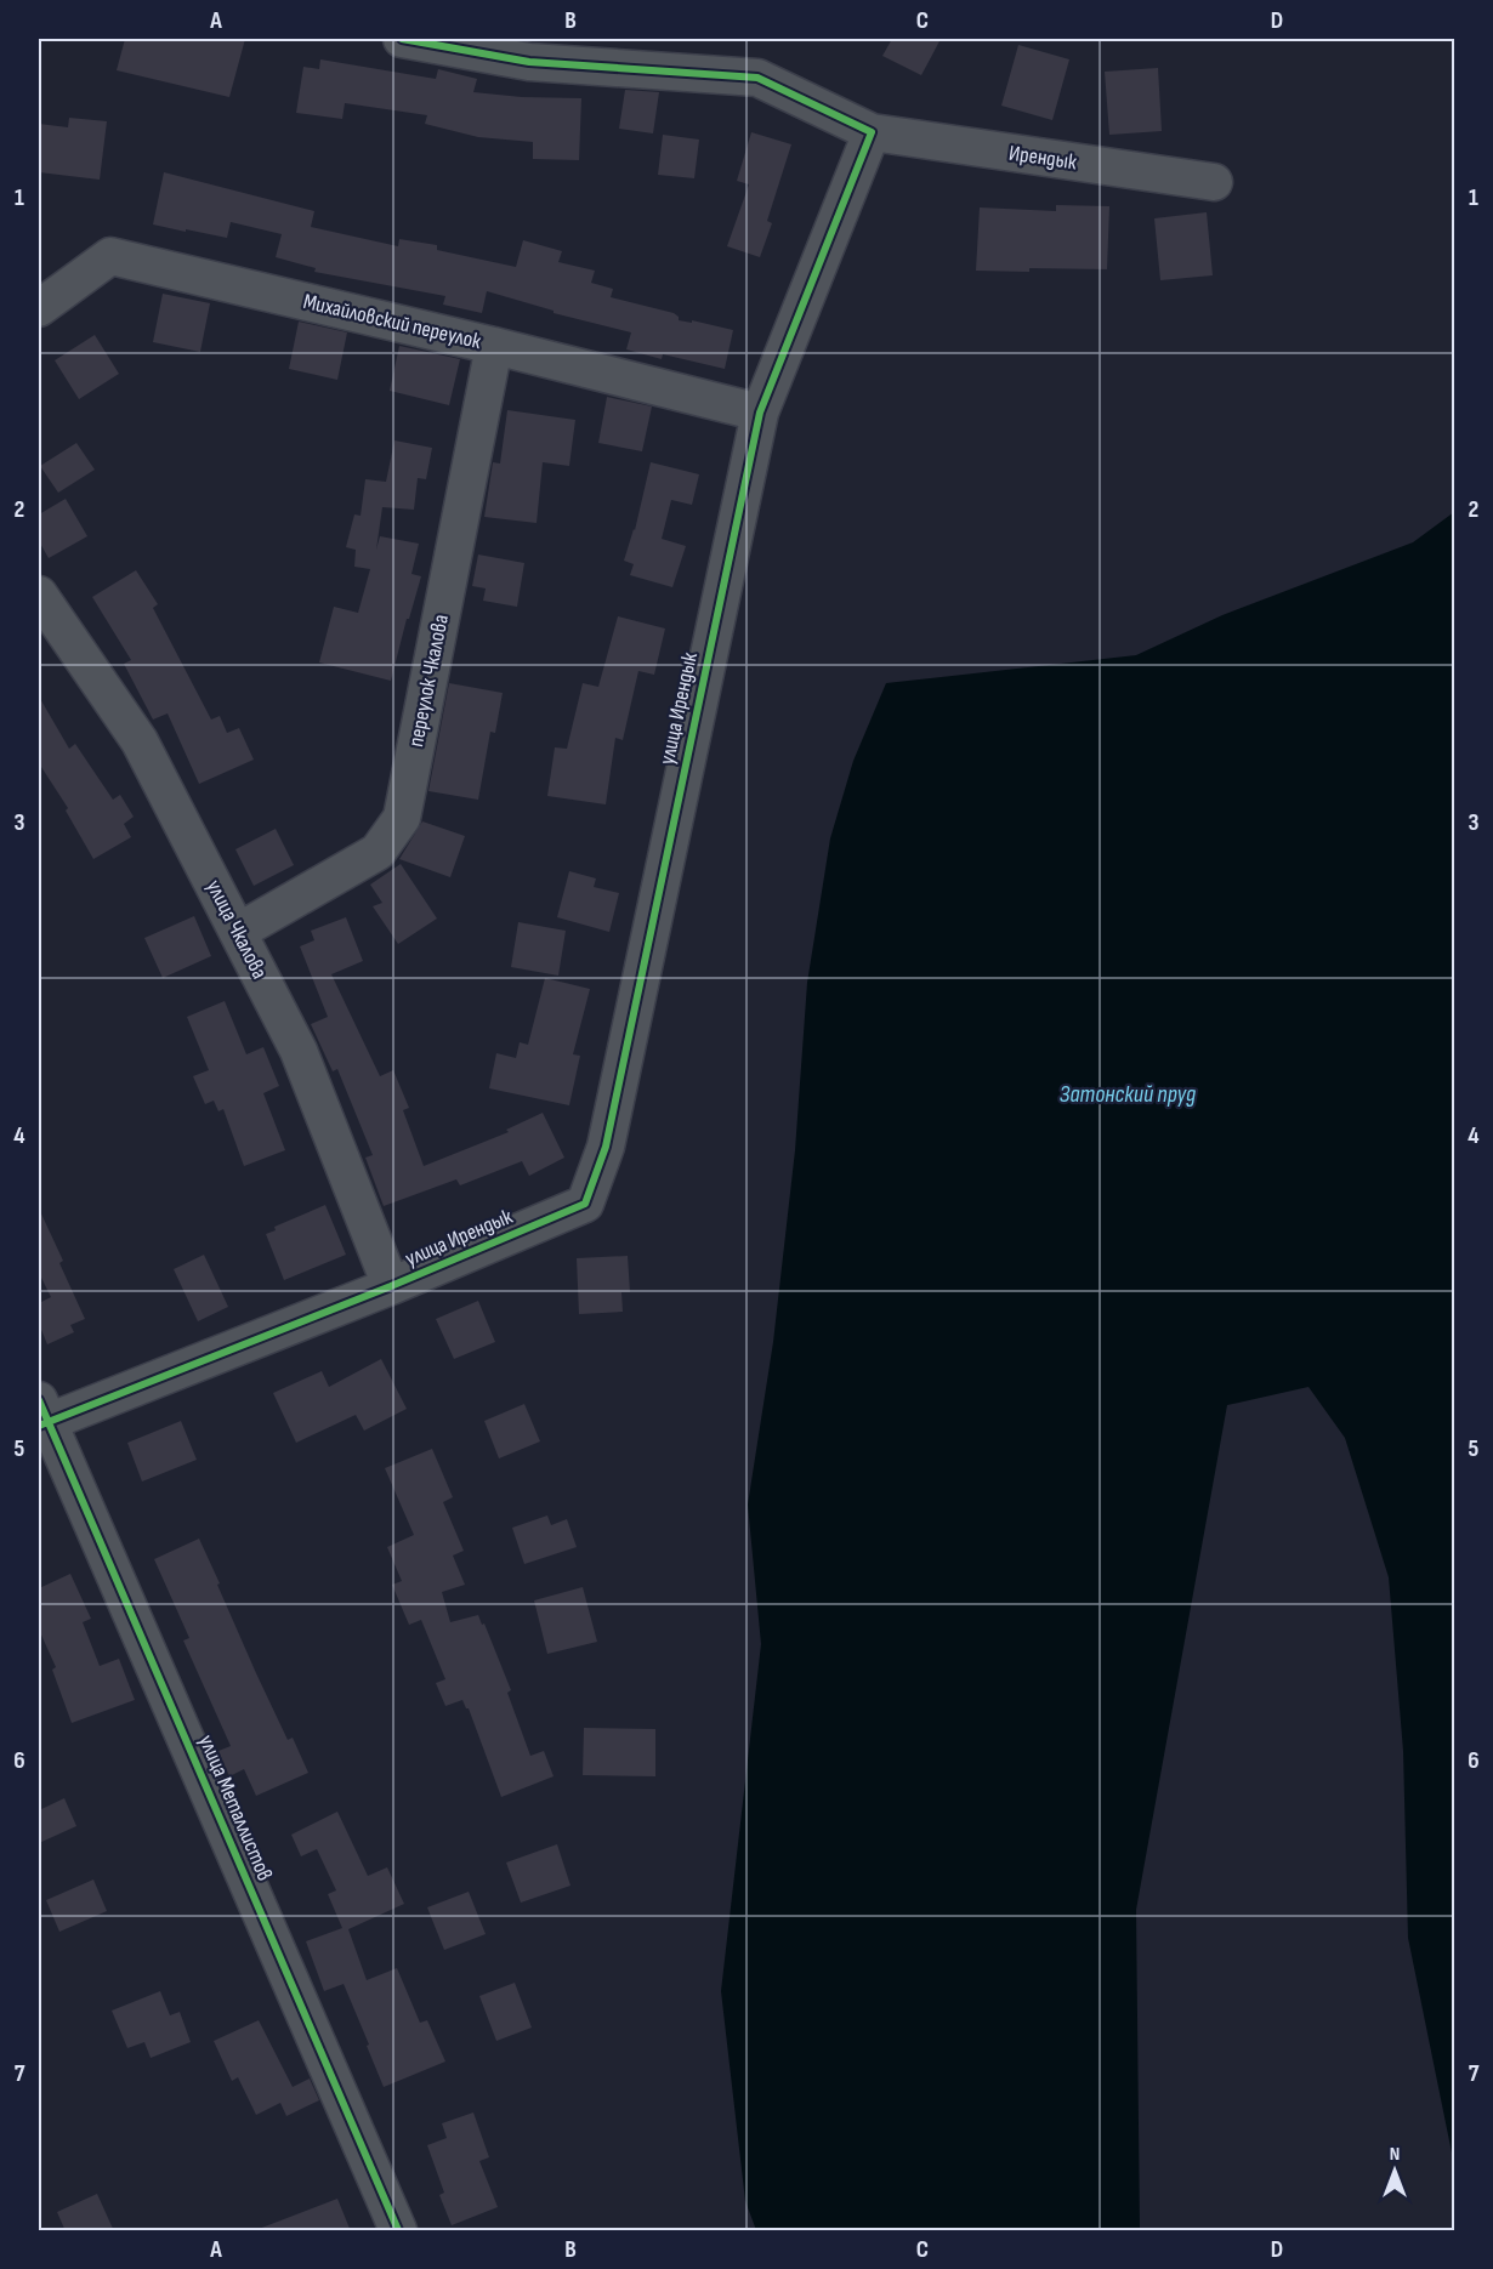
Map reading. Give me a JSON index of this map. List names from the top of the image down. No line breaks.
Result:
{"streets":{"street":["Ирендык","Михайловский переулок","переулок Чкалова","улица Ирендык","улица Чкалова","улица Металлистов"]},"crossings":[["Ирендык","улица Ирендык"],["Михайловский переулок","переулок Чкалова"],["Михайловский переулок","улица Ирендык"],["переулок Чкалова","улица Чкалова"],["улица Ирендык","улица Чкалова"],["улица Ирендык","улица Металлистов"]],"water":["Затонский пруд"],"north":"top","grid":{"columns":["A","B","C","D"],"rows":["1","2","3","4","5","6","7"]}}
